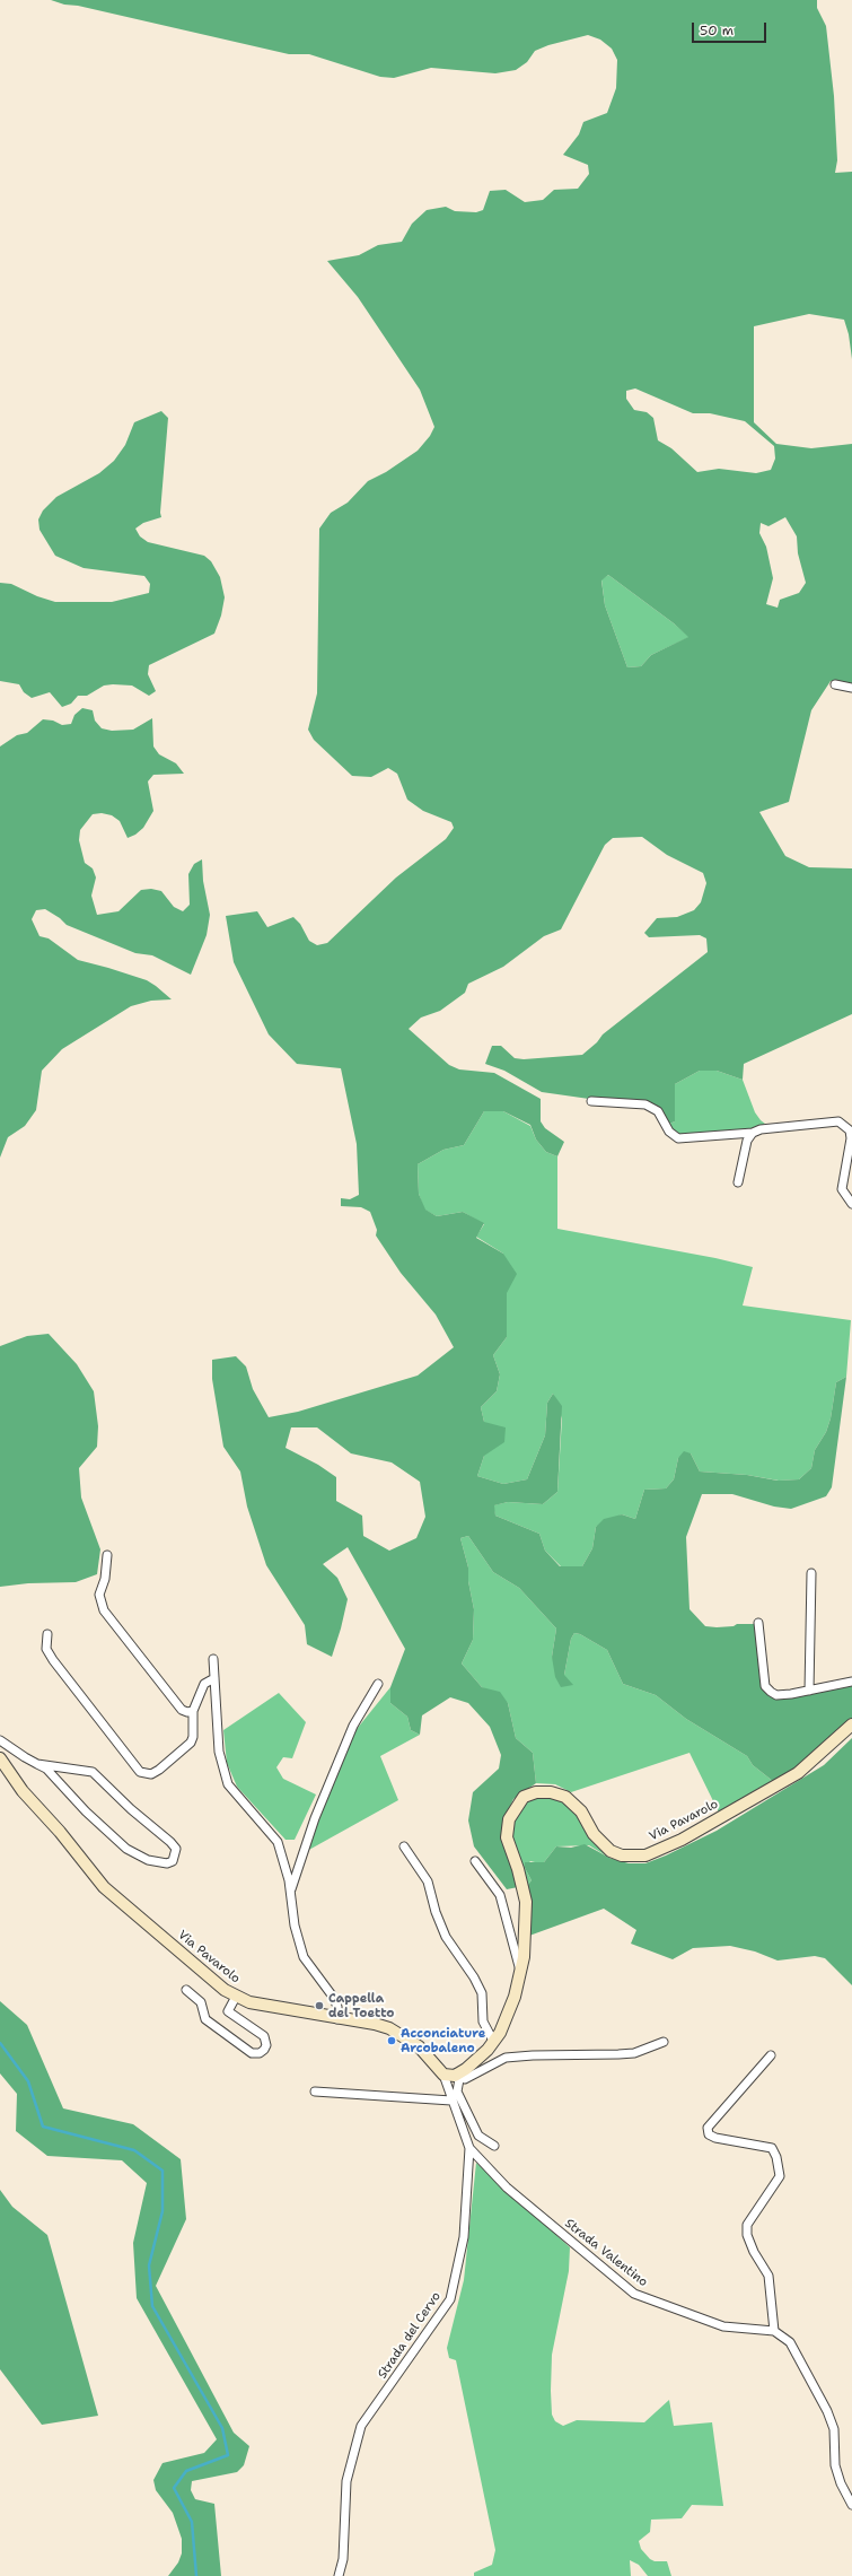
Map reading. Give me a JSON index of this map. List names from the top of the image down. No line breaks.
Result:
{"streets":{"street":["Via Pavarolo","Strada Valentino","Strada del Cervo"]},"crossings":[["Via Pavarolo","Strada del Cervo"],["Strada Valentino","Strada del Cervo"]],"places":["Cappella del Toetto","Acconciature Arcobaleno"],"scale_bar":"50 m"}
